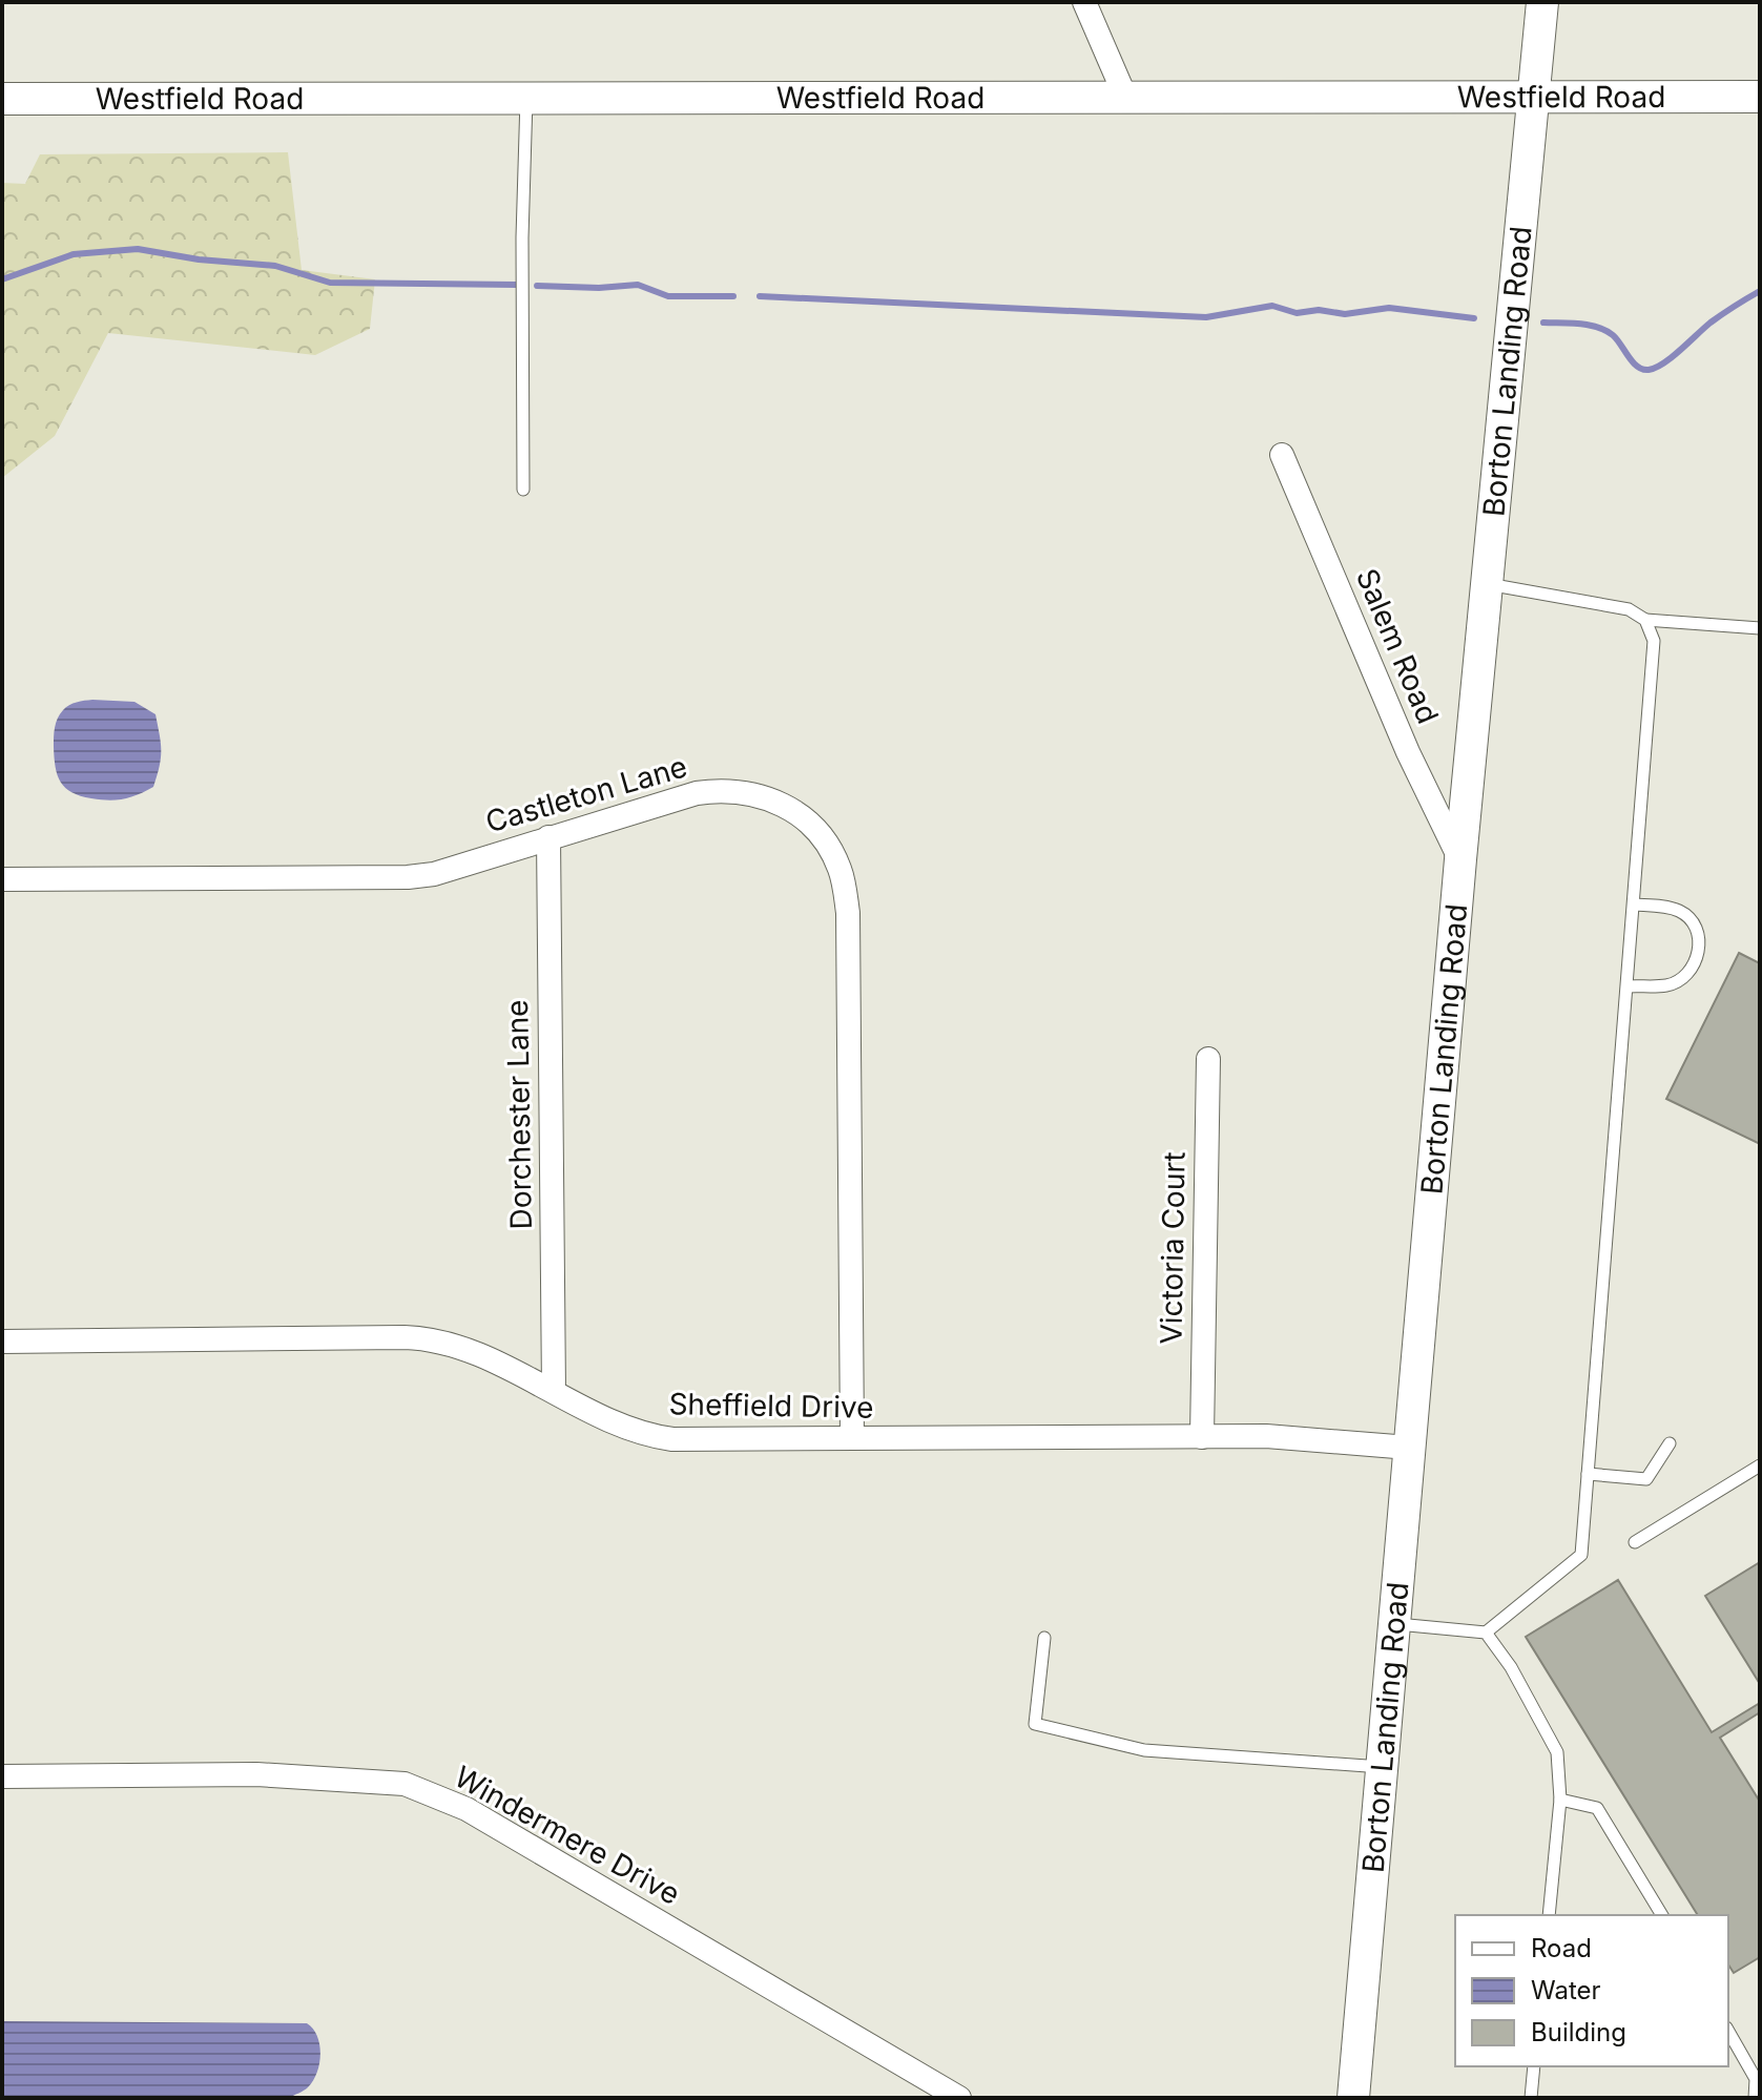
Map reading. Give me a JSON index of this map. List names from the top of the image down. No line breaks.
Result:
{"streets":{"street":["Westfield Road","Borton Landing Road","Salem Road","Castleton Lane","Dorchester Lane","Victoria Court","Sheffield Drive","Windermere Drive"]},"crossings":[["Westfield Road","Borton Landing Road"],["Borton Landing Road","Salem Road"],["Borton Landing Road","Sheffield Drive"],["Castleton Lane","Dorchester Lane"],["Castleton Lane","Sheffield Drive"],["Dorchester Lane","Sheffield Drive"],["Victoria Court","Sheffield Drive"]],"legend":["Road","Water","Building"]}
